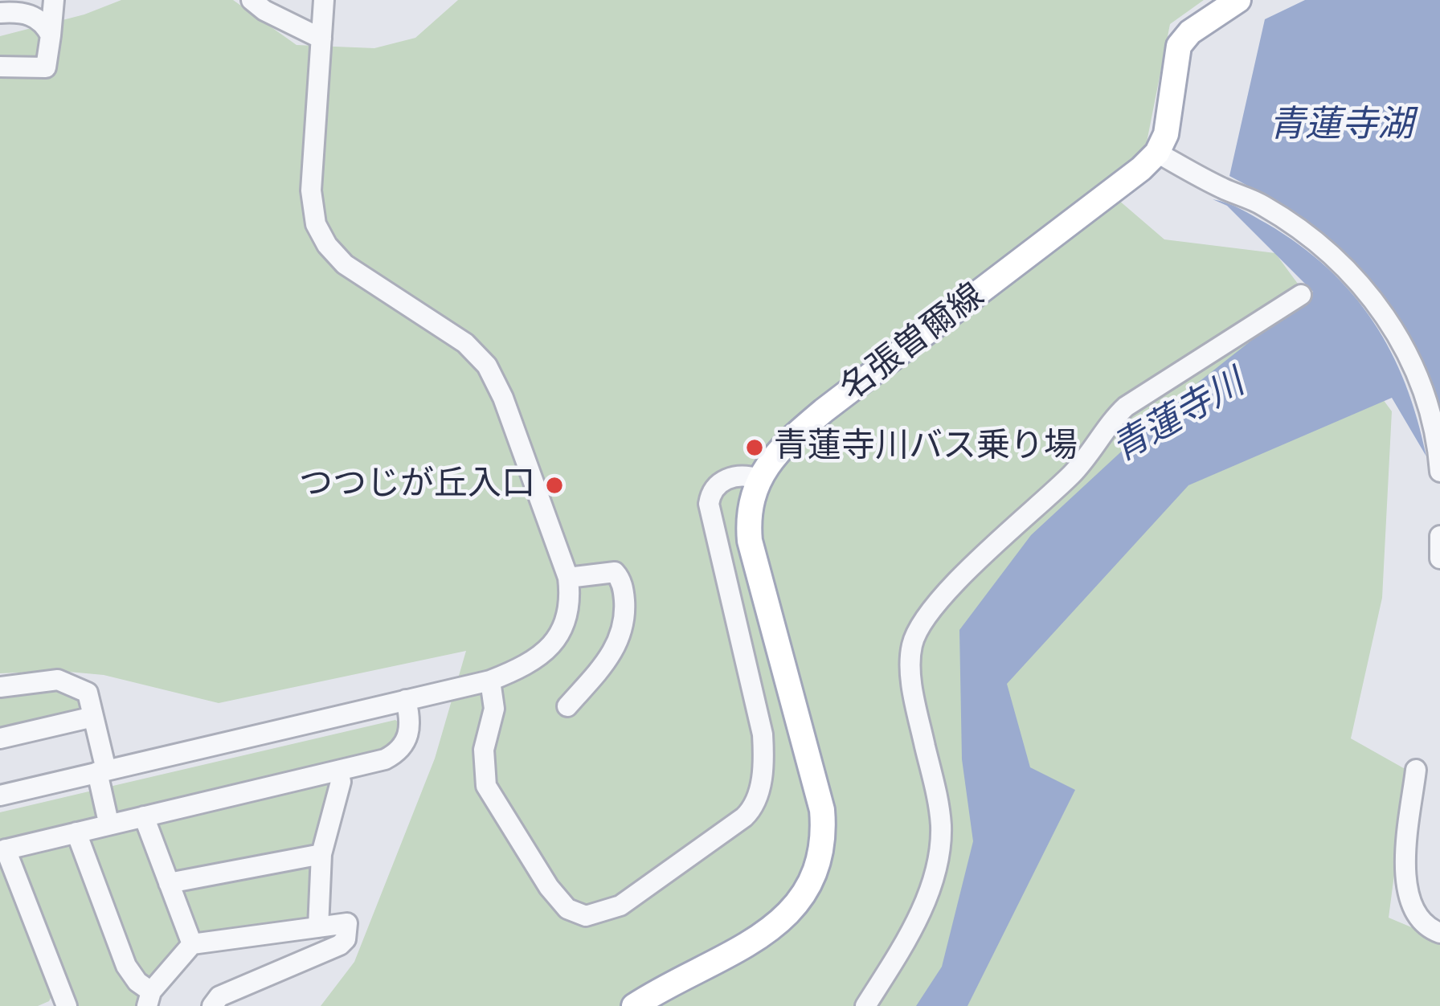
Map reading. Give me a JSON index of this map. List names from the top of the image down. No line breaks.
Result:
{"streets":{"main road":["名張曽爾線"]},"water":["青蓮寺湖","青蓮寺川"],"places":["青蓮寺川バス乗り場","つつじが丘入口"]}
